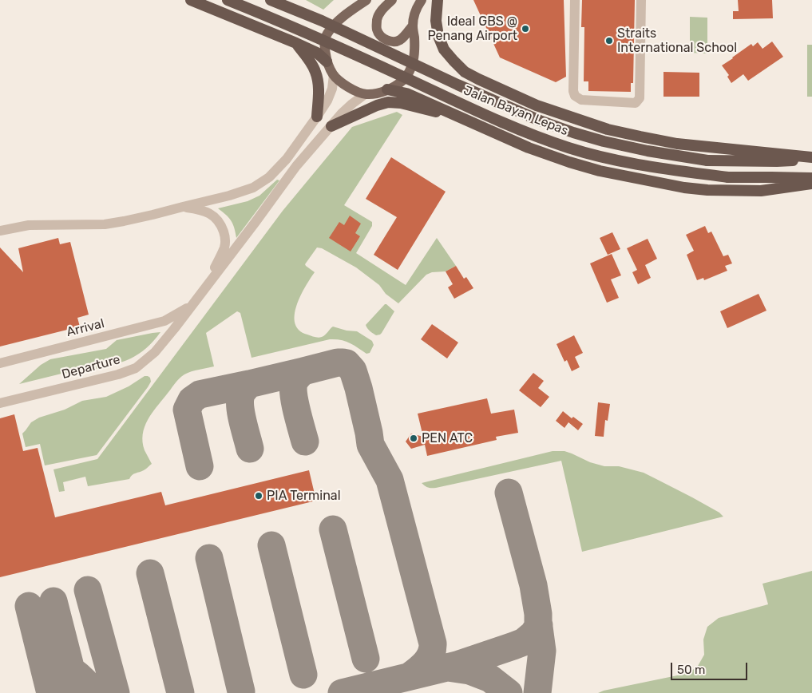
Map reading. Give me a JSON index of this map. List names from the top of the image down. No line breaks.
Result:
{"streets":{"highway":["Jalan Bayan Lepas"],"street":["Arrival","Departure"]},"crossings":[["Arrival","Departure"]],"places":["Ideal GBS @ Penang Airport","Straits International School","PEN ATC","PIA Terminal"],"scale_bar":"50 m"}
